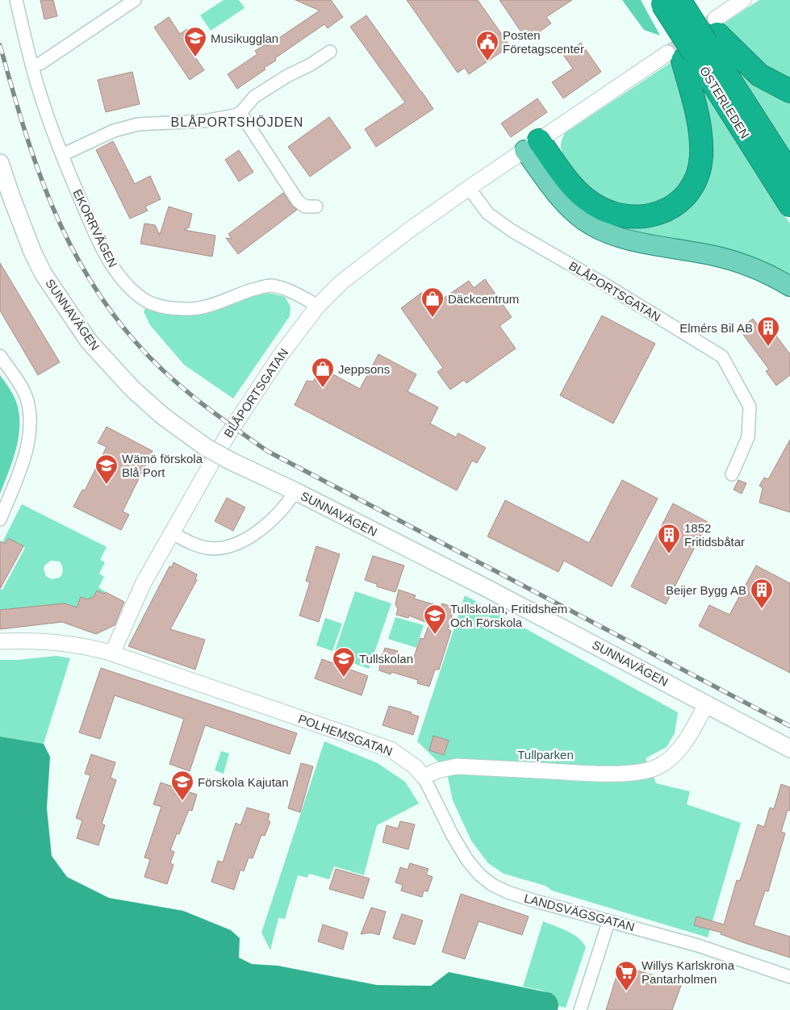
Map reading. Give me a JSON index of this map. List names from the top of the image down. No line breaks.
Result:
{"streets":{"highway":["ÖSTERLEDEN"],"main road":["SUNNAVÄGEN"],"street":["EKORRVÄGEN","BLÅPORTSGATAN","POLHEMSGATAN","LANDSVÄGSGATAN"]},"crossings":[["ÖSTERLEDEN","BLÅPORTSGATAN"],["EKORRVÄGEN","BLÅPORTSGATAN"],["BLÅPORTSGATAN","POLHEMSGATAN"],["POLHEMSGATAN","LANDSVÄGSGATAN"]],"districts":["BLÅPORTSHÖJDEN"],"parks":["Tullparken"],"places":{"school or university":["Musikugglan","Wämö förskola Blå Port","Tullskolan, Fritidshem Och Förskola","Tullskolan","Förskola Kajutan"],"public building":["Posten Företagscenter"],"shop":["Däckcentrum","Jeppsons"],"building":["Elmérs Bil AB","1852 Fritidsbåtar","Beijer Bygg AB"],"supermarket":["Willys Karlskrona Pantarholmen"]}}
